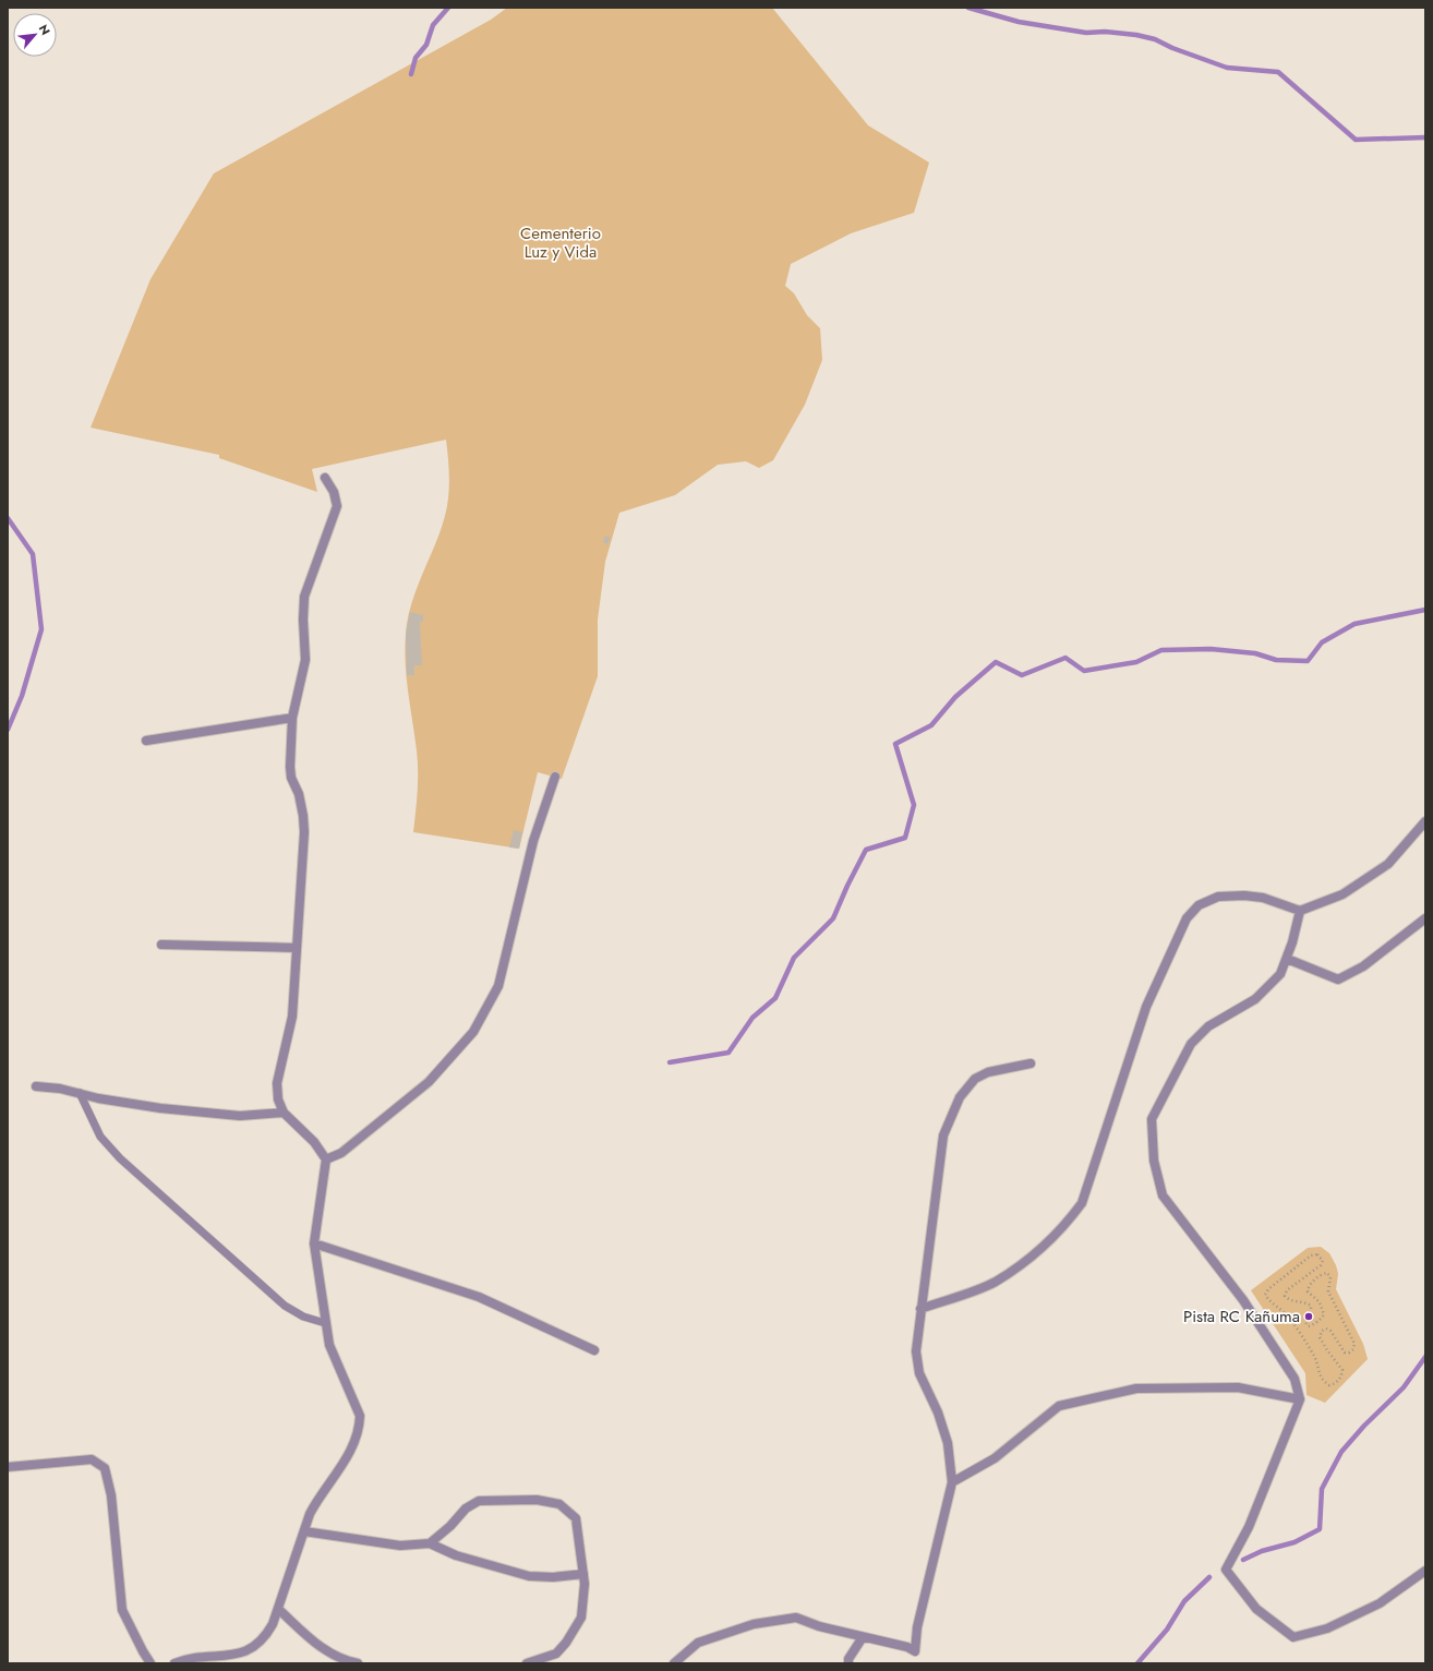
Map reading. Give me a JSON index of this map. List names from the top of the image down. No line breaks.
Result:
{"parks":["Cementerio Luz y Vida"],"places":["Pista RC Kañuma"],"north":"top right"}
